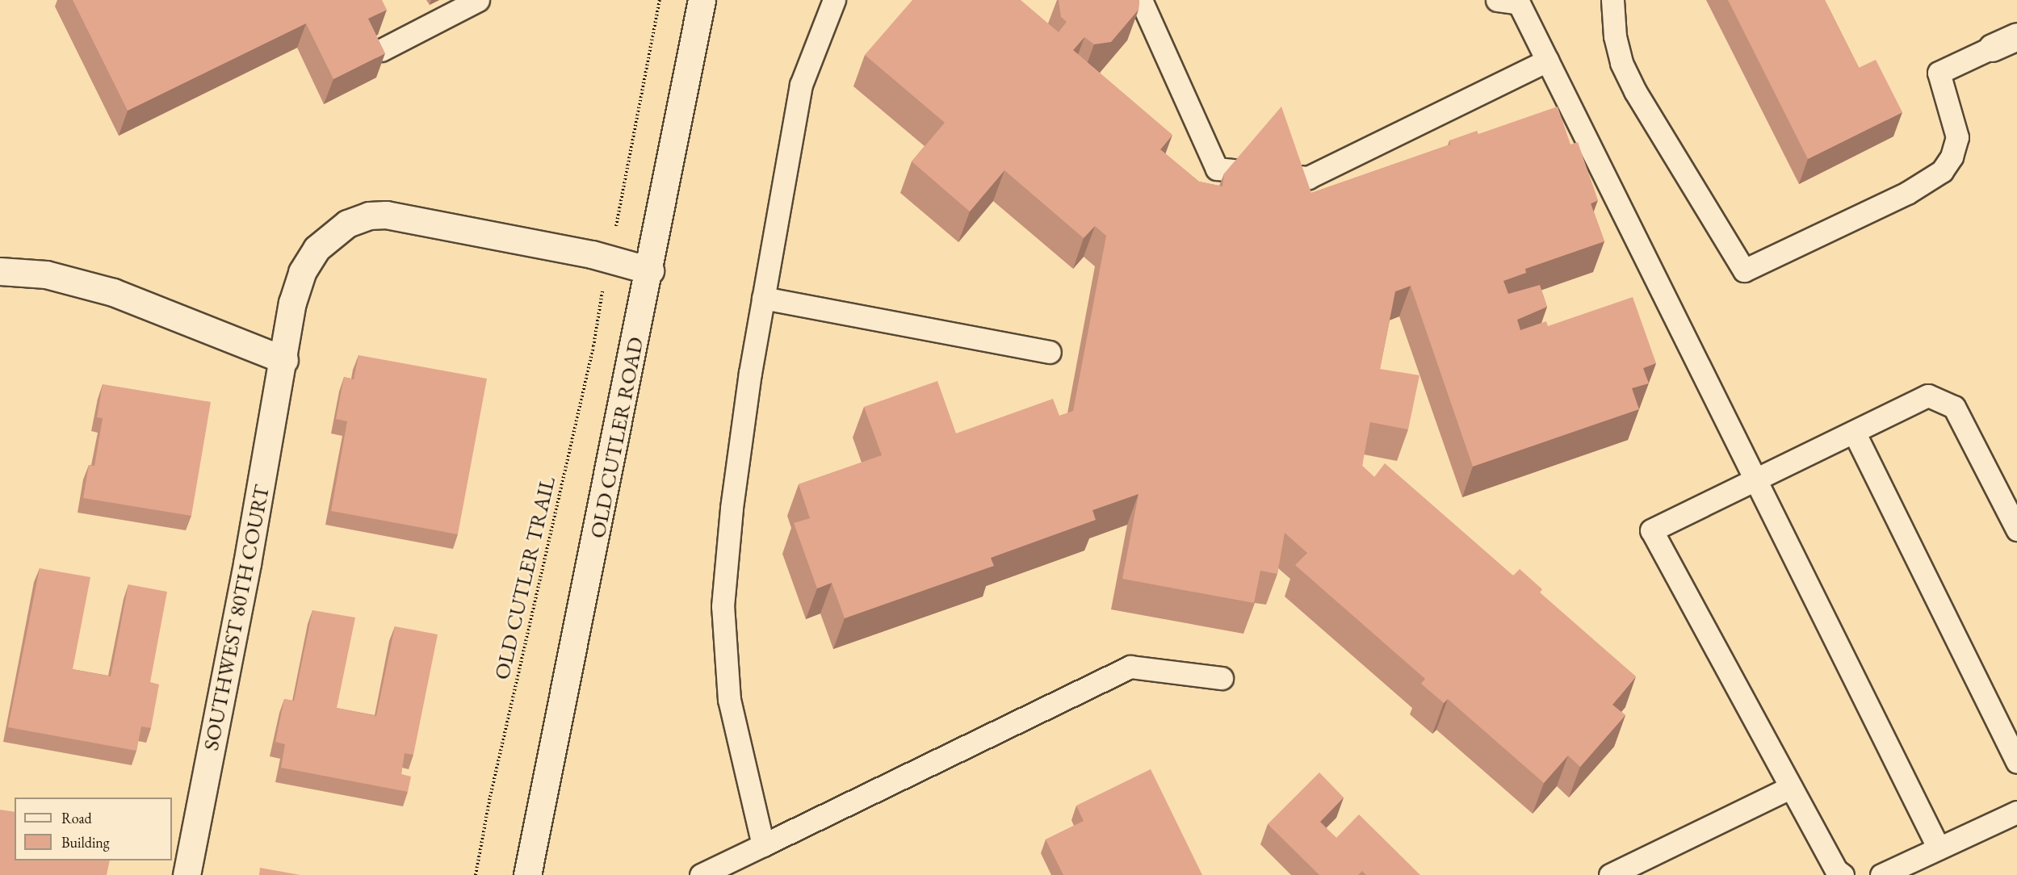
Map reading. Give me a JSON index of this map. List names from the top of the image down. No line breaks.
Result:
{"streets":{"street":["OLD CUTLER ROAD","SOUTHWEST 80TH COURT"],"path":["OLD CUTLER TRAIL"]},"crossings":[["OLD CUTLER ROAD","SOUTHWEST 80TH COURT"]],"legend":["Road","Building"]}
